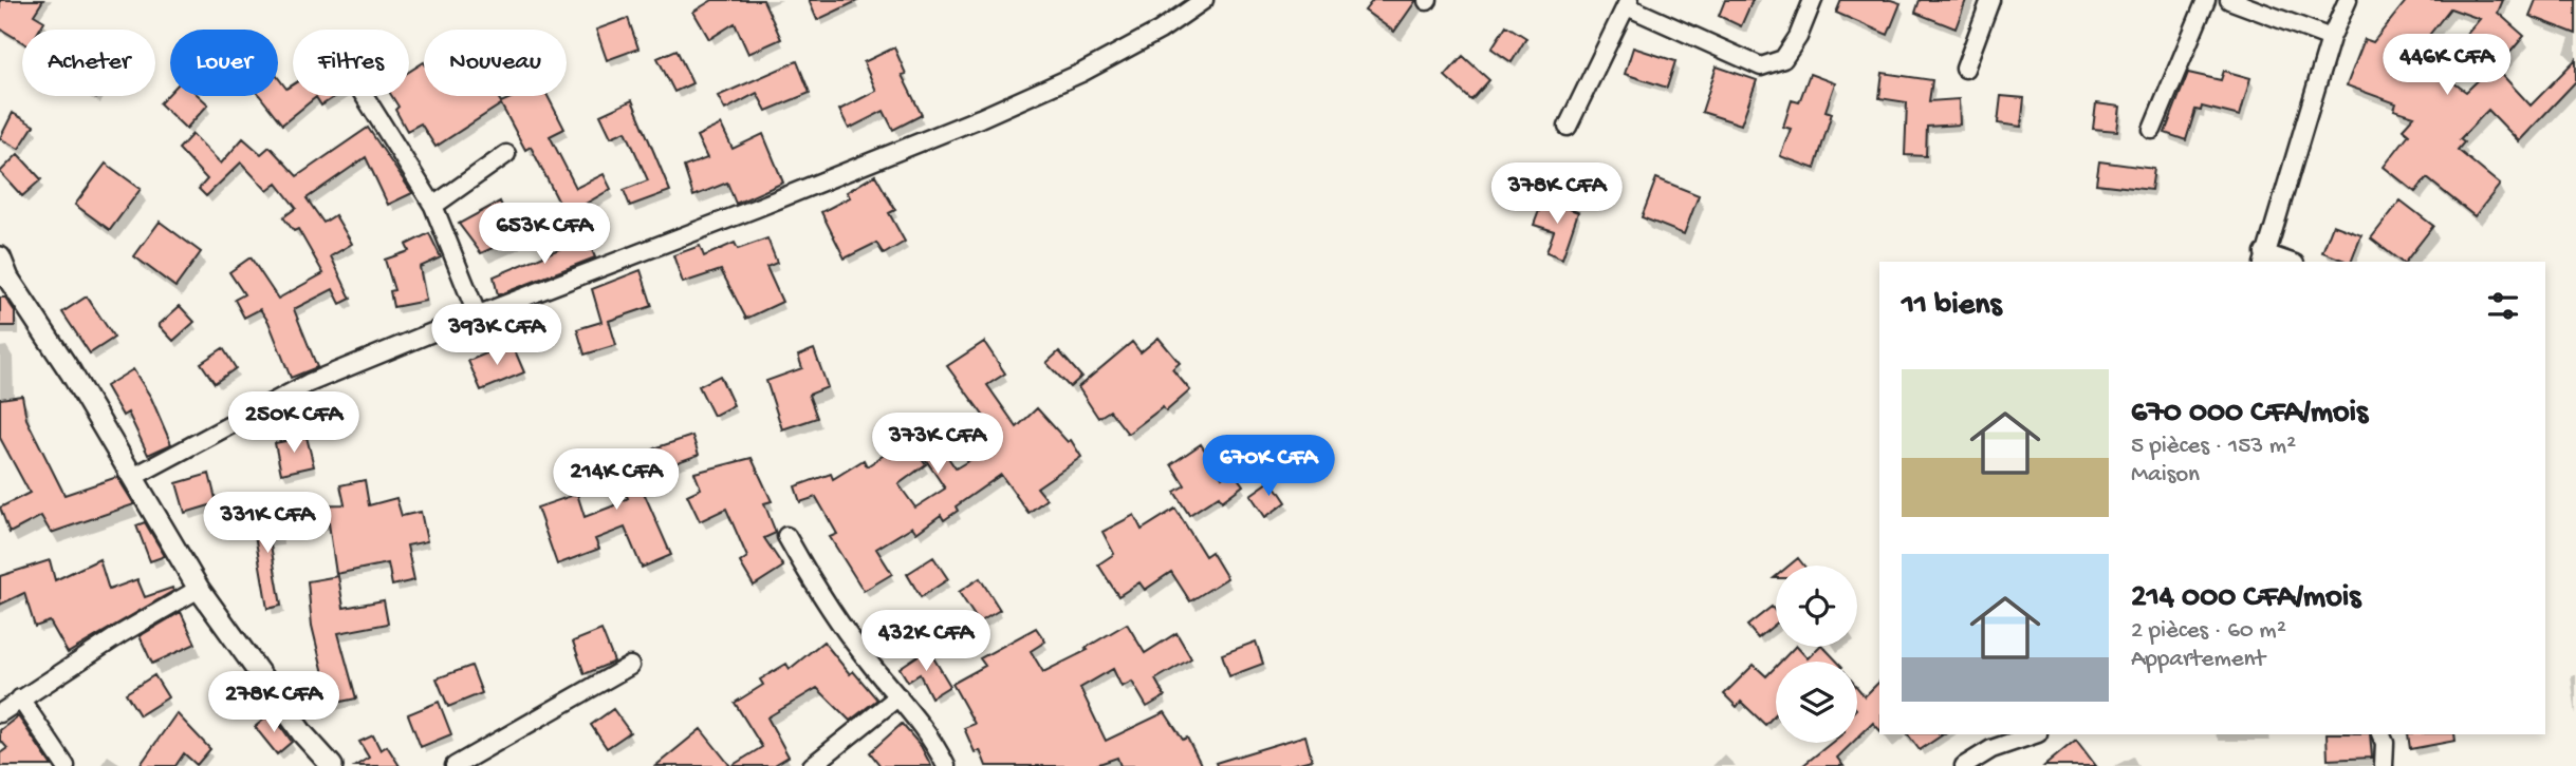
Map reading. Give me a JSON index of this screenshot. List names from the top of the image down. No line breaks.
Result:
{"page":{"chip":["Acheter","Louer","Filtres","Nouveau"],"price":["446K CFA","378K CFA","653K CFA","393K CFA","250K CFA","373K CFA","670K CFA","214K CFA","331K CFA","432K CFA","278K CFA"],"heading":"11 biens","list":[{"name":"670 000 CFA/mois","note":"5 pièces · 153 m² · Maison"},{"name":"214 000 CFA/mois","note":"2 pièces · 60 m² · Appartement"}]}}
